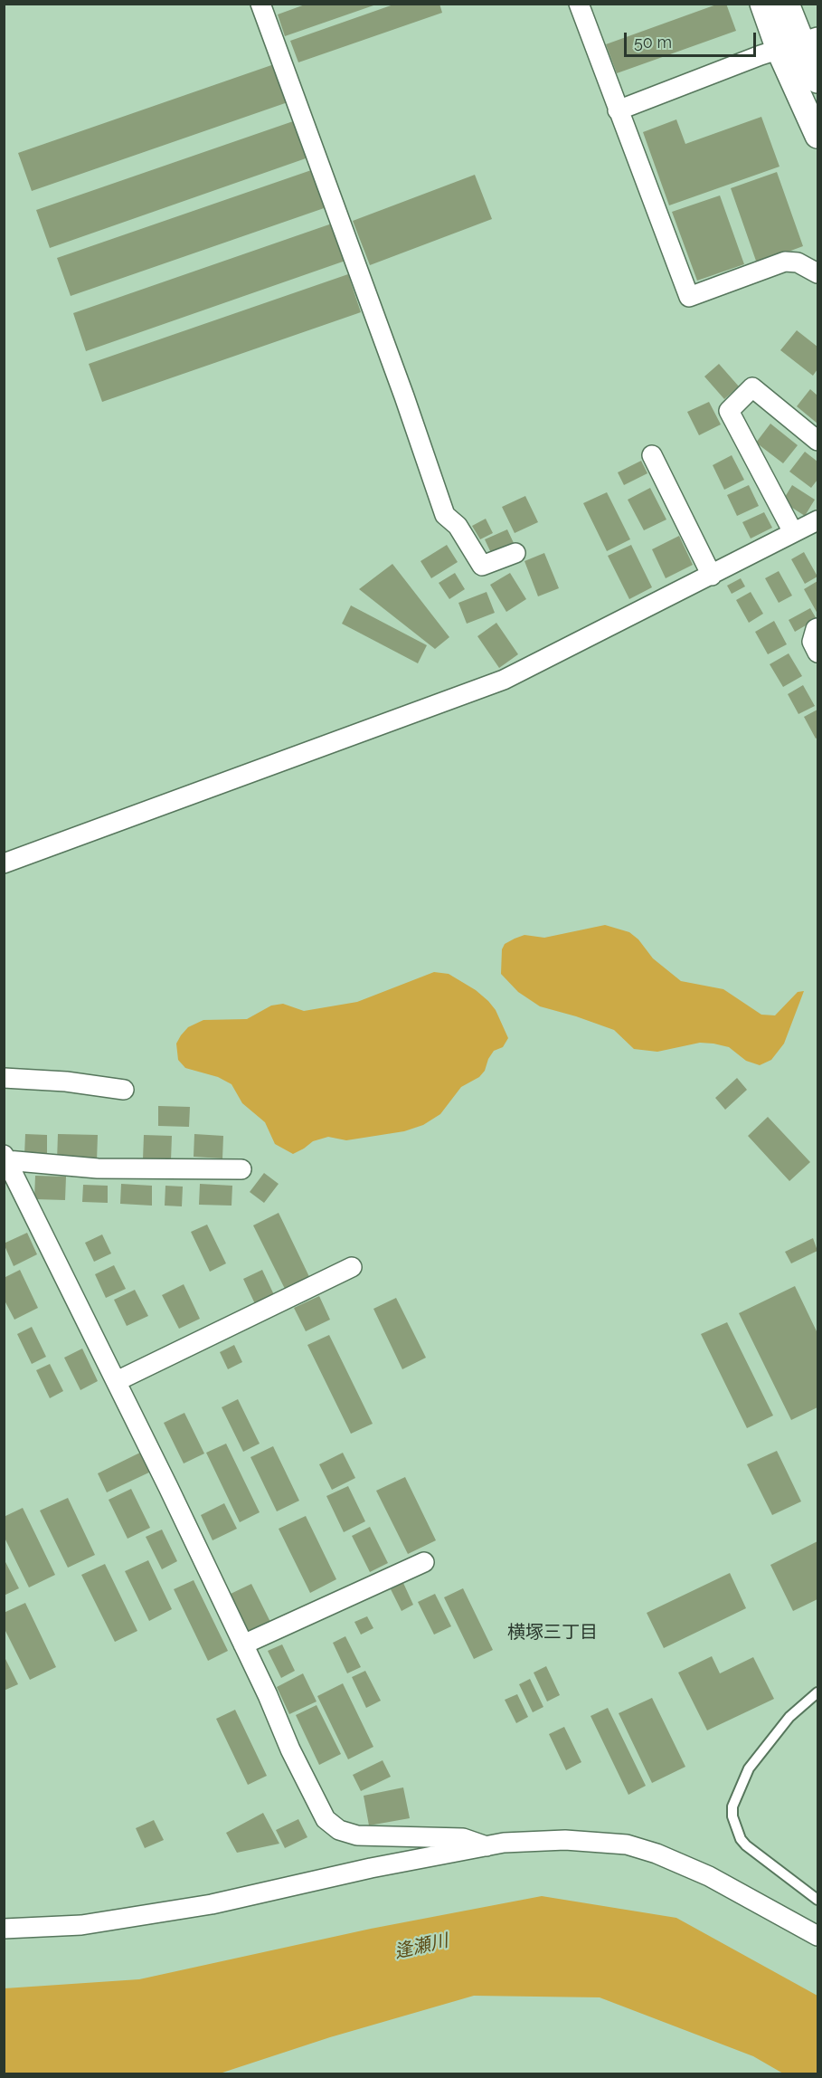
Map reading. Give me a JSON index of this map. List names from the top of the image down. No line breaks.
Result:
{"districts":["横塚三丁目"],"water":["逢瀬川"],"scale_bar":"50 m"}
